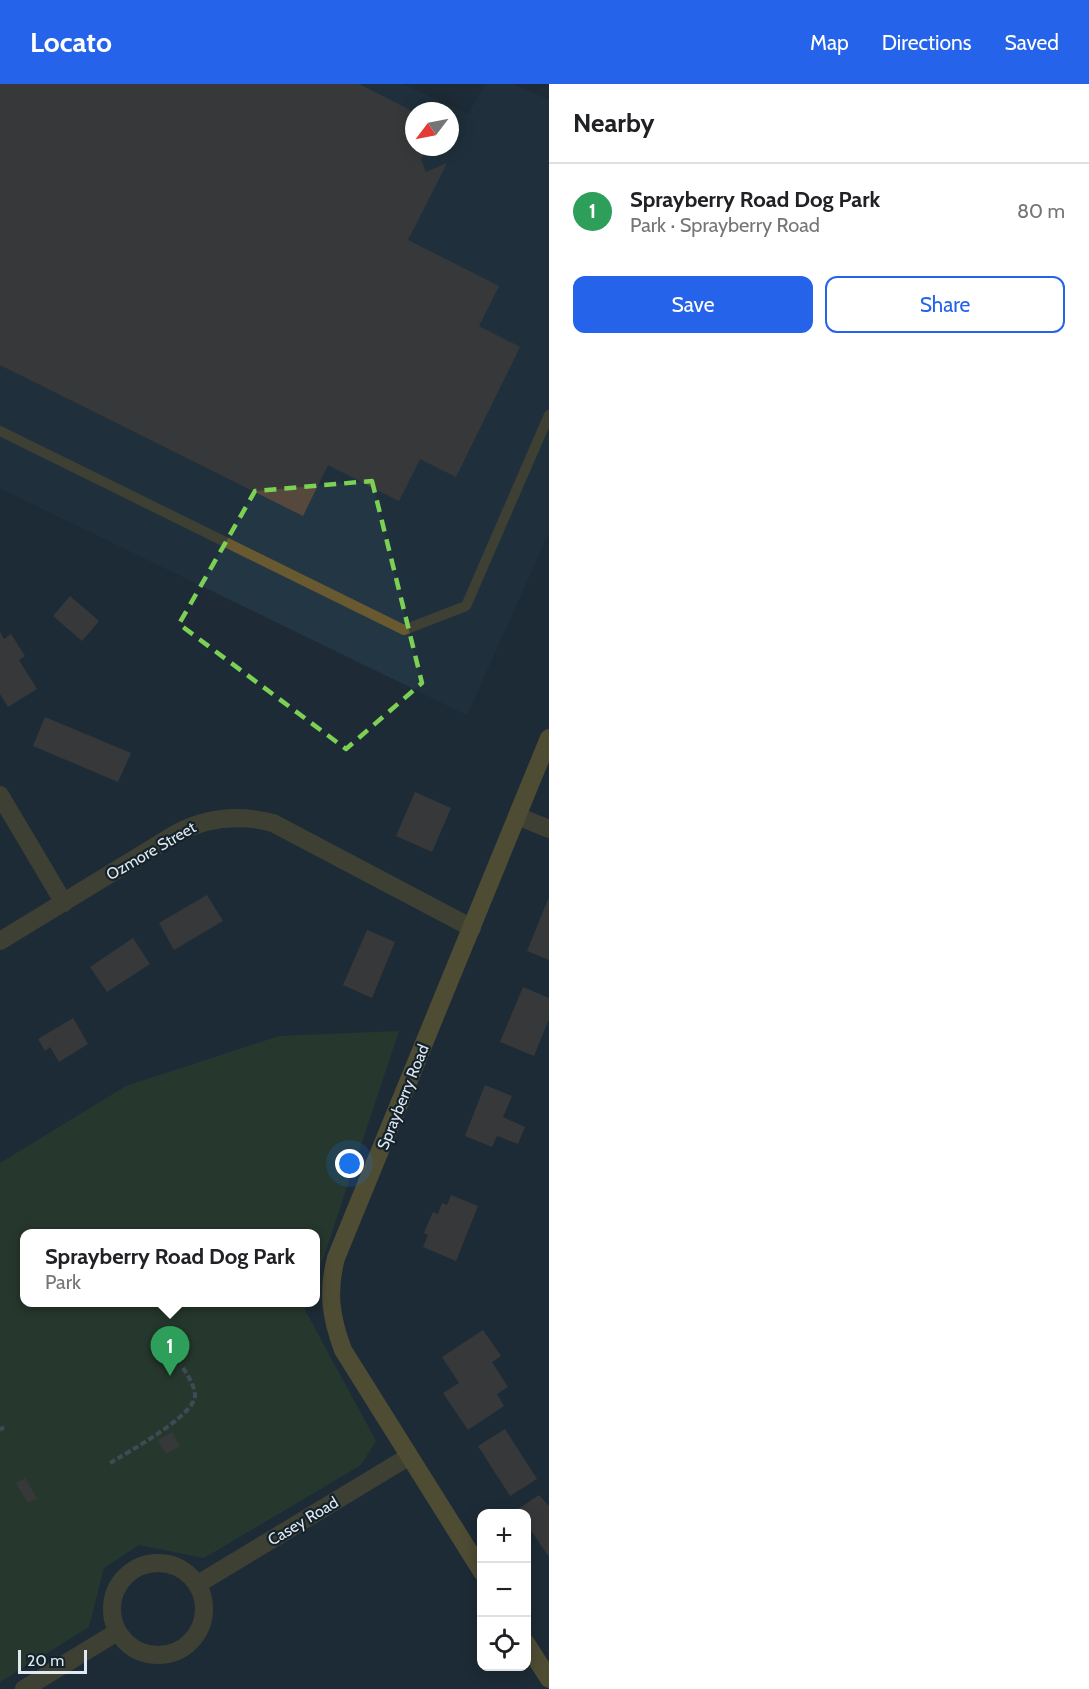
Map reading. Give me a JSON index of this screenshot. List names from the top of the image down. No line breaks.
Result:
{"streets":{"street":["Ozmore Street","Sprayberry Road","Casey Road"]},"crossings":[["Ozmore Street","Sprayberry Road"],["Sprayberry Road","Casey Road"]],"scale_bar":"20 m","north":"bottom left","page":{"header":"Locato","nav":["Map","Directions","Saved"],"heading":"Nearby","list":[{"mark":"1","name":"Sprayberry Road Dog Park","note":"Park · Sprayberry Road","value":"80 m"}],"buttons":["Save","Share"],"popup":["Sprayberry Road Dog Park","Park"],"pins":"1","map_buttons":["+","−"],"scale":"20 m"}}
